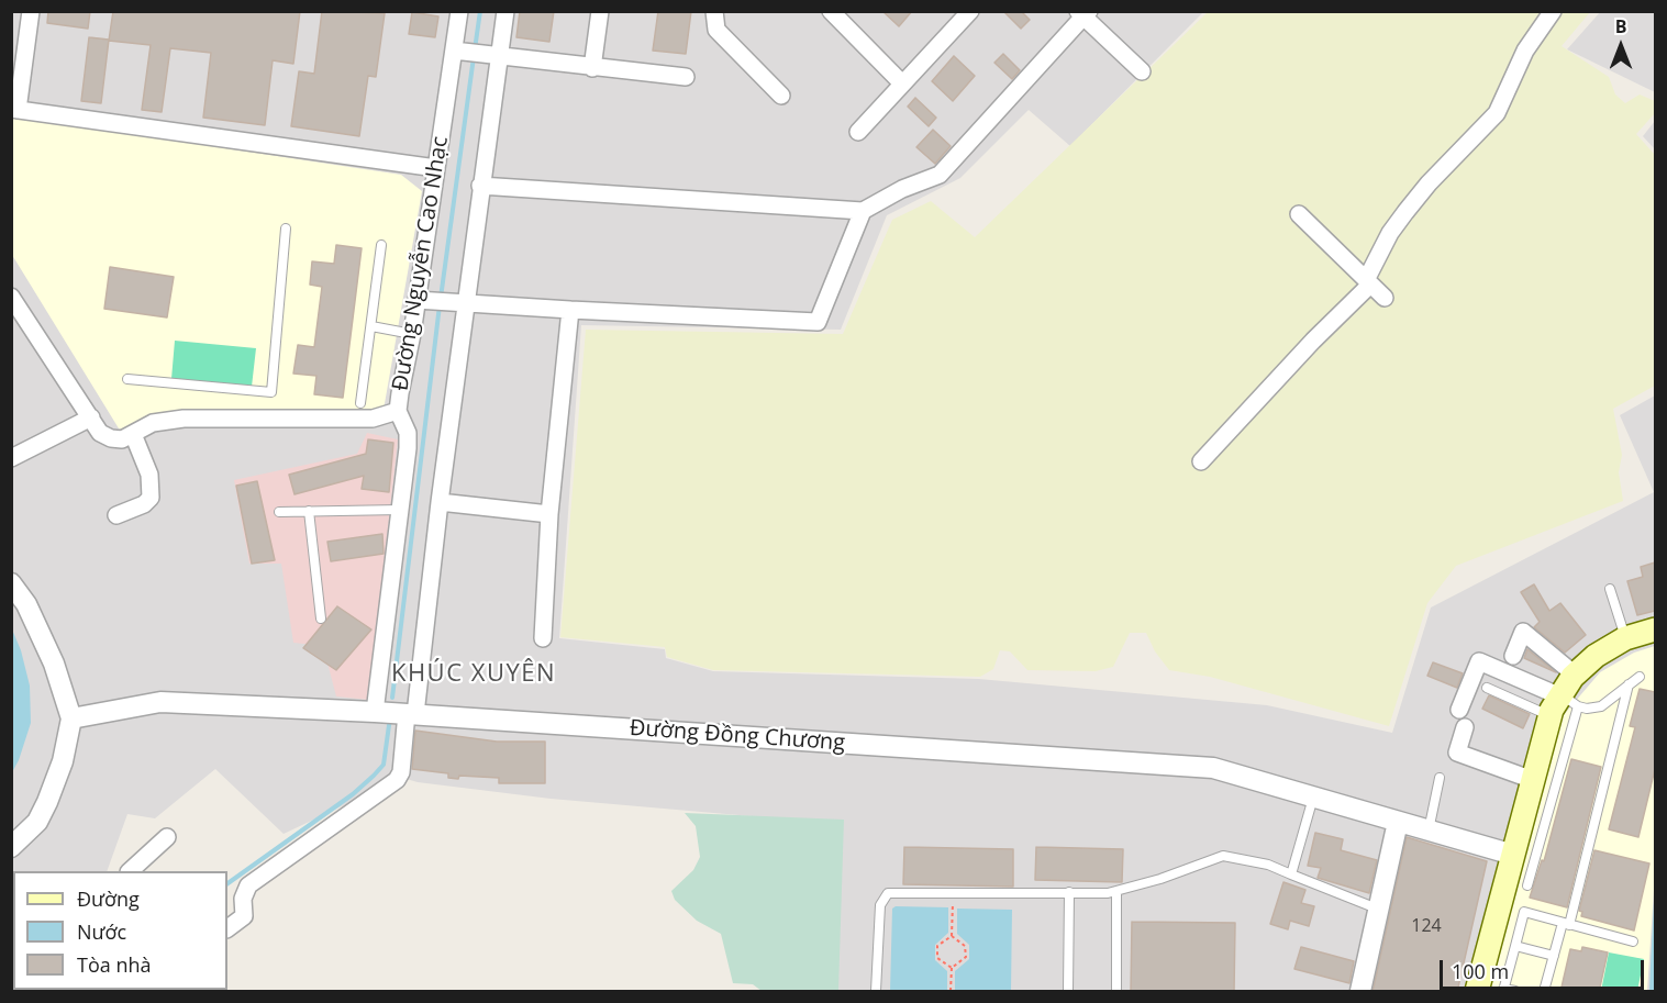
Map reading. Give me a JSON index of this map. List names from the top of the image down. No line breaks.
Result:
{"streets":{"street":["Đường Nguyễn Cao Nhạc","Đường Đồng Chương"]},"crossings":[["Đường Nguyễn Cao Nhạc","Đường Đồng Chương"]],"districts":["KHÚC XUYÊN"],"house_numbers":["124"],"legend":["Đường","Nước","Tòa nhà"],"scale_bar":"100 m","north":"top"}
